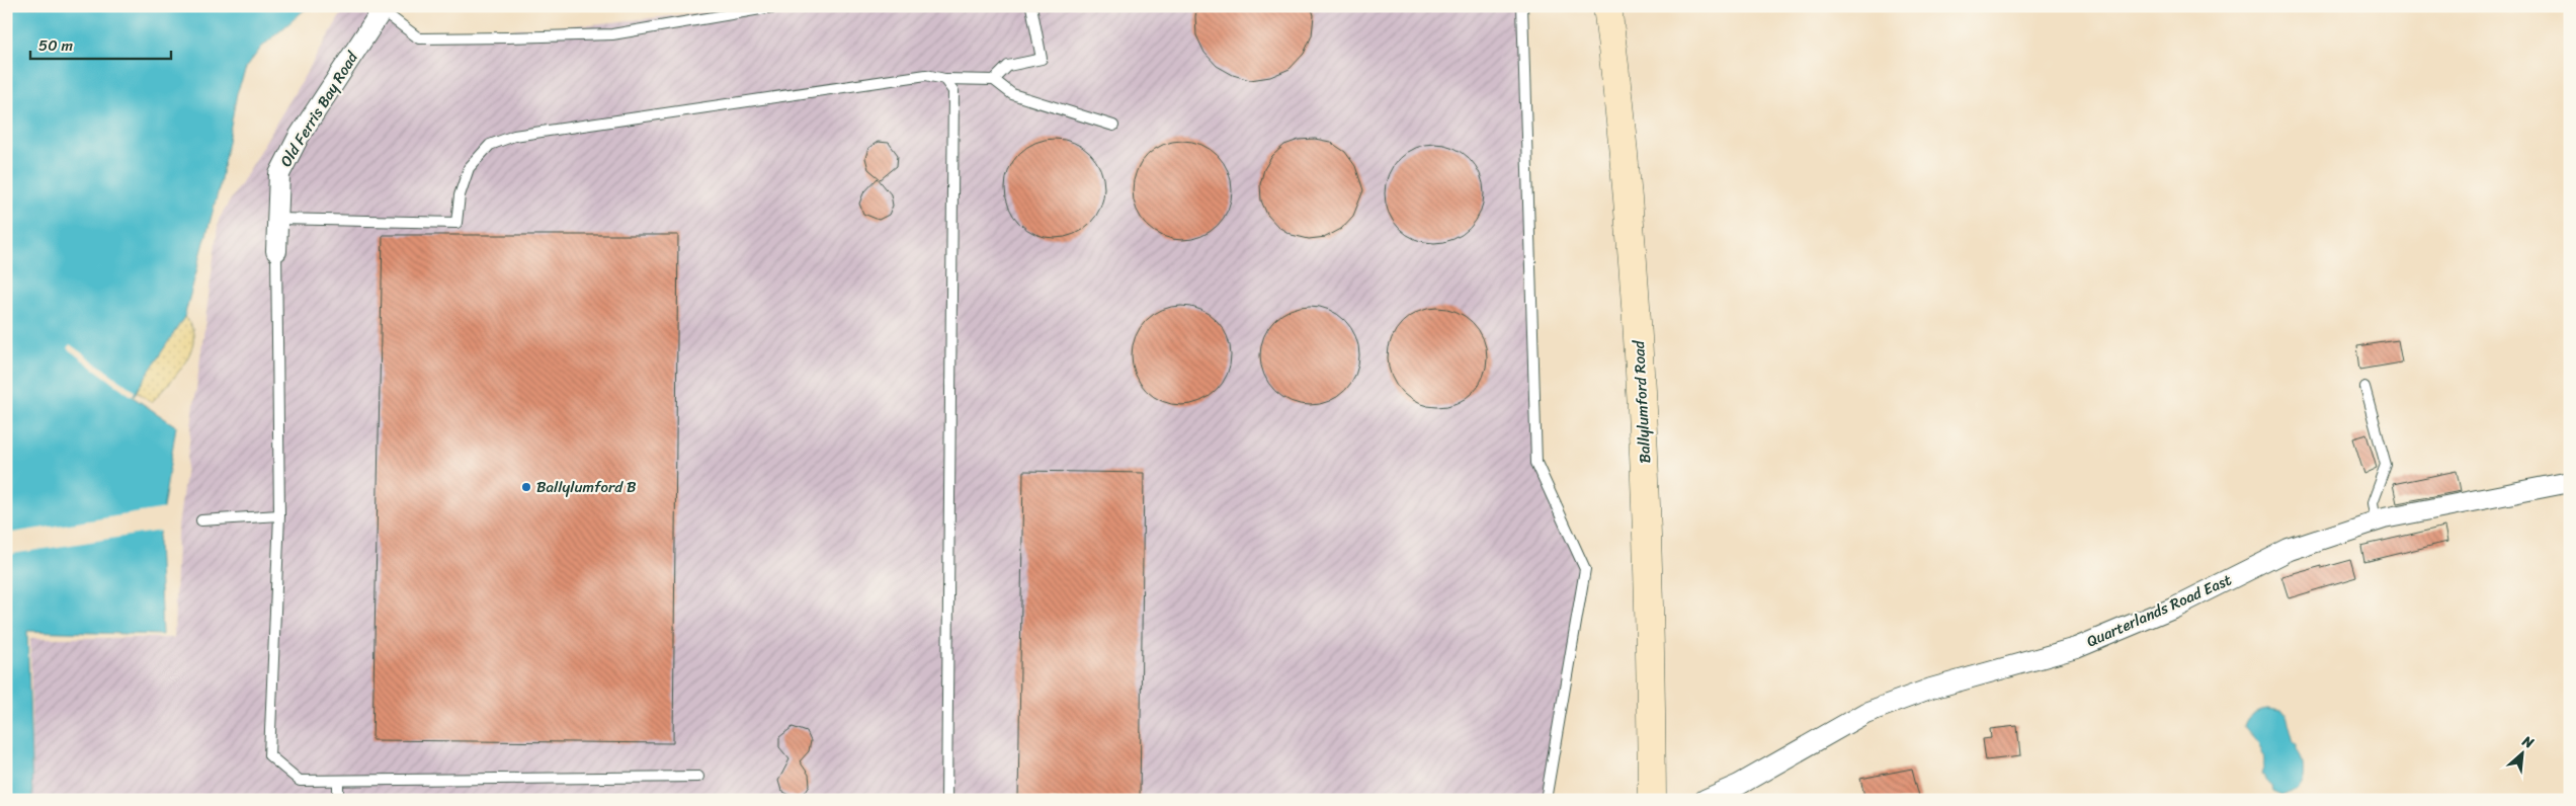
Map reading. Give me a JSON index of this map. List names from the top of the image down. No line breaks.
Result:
{"streets":{"main road":["Ballylumford Road"],"street":["Old Ferris Bay Road","Quarterlands Road East"]},"places":["Ballylumford B"],"scale_bar":"50 m","north":"top right"}
